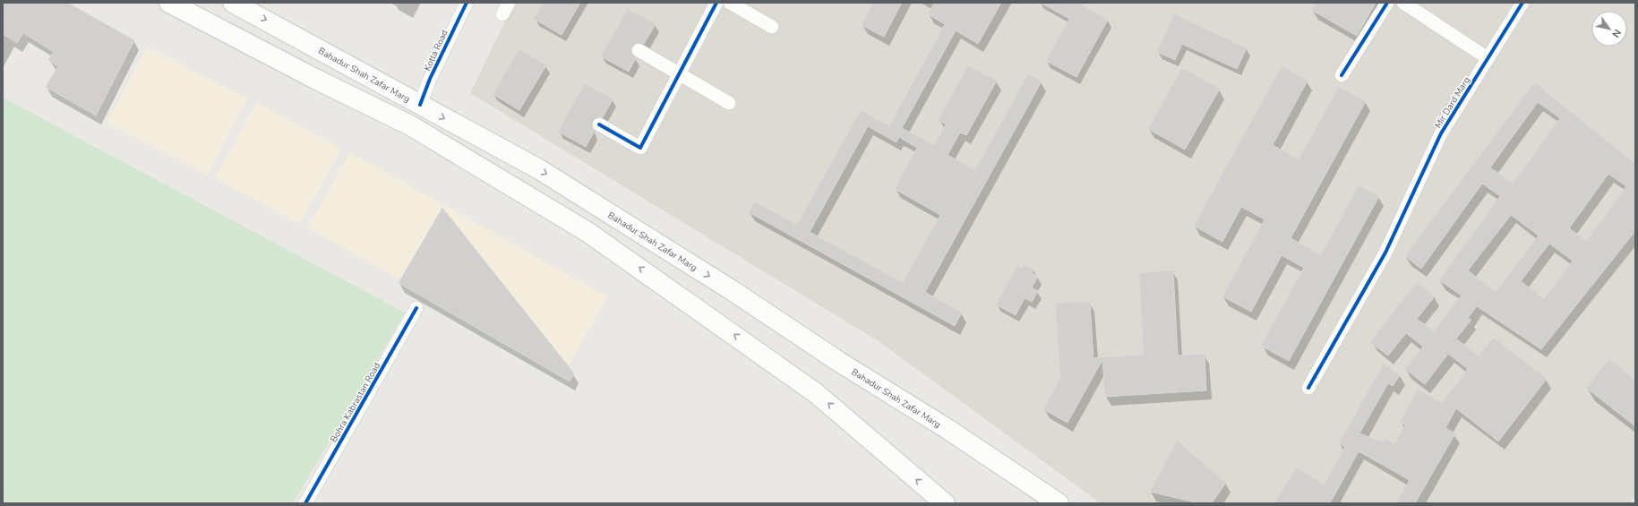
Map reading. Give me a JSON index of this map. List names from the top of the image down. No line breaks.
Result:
{"streets":{"main road":["Bahadur Shah Zafar Marg"],"street":["Kotla Road","Mir Dard Marg","Bohra Kabrastan Road"]},"crossings":[["Kotla Road","Bahadur Shah Zafar Marg"]],"north":"bottom right"}
